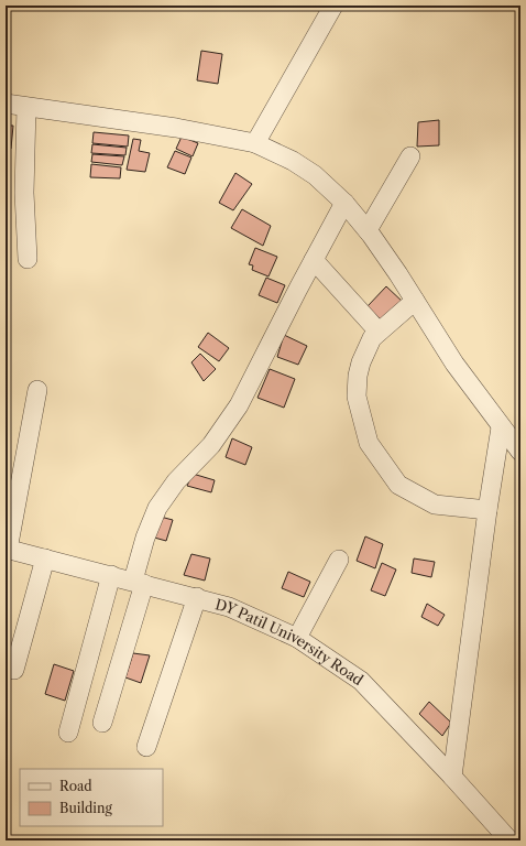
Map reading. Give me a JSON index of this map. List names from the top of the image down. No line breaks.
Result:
{"streets":{"street":["DY Patil University Road"]},"legend":["Road","Building"]}
